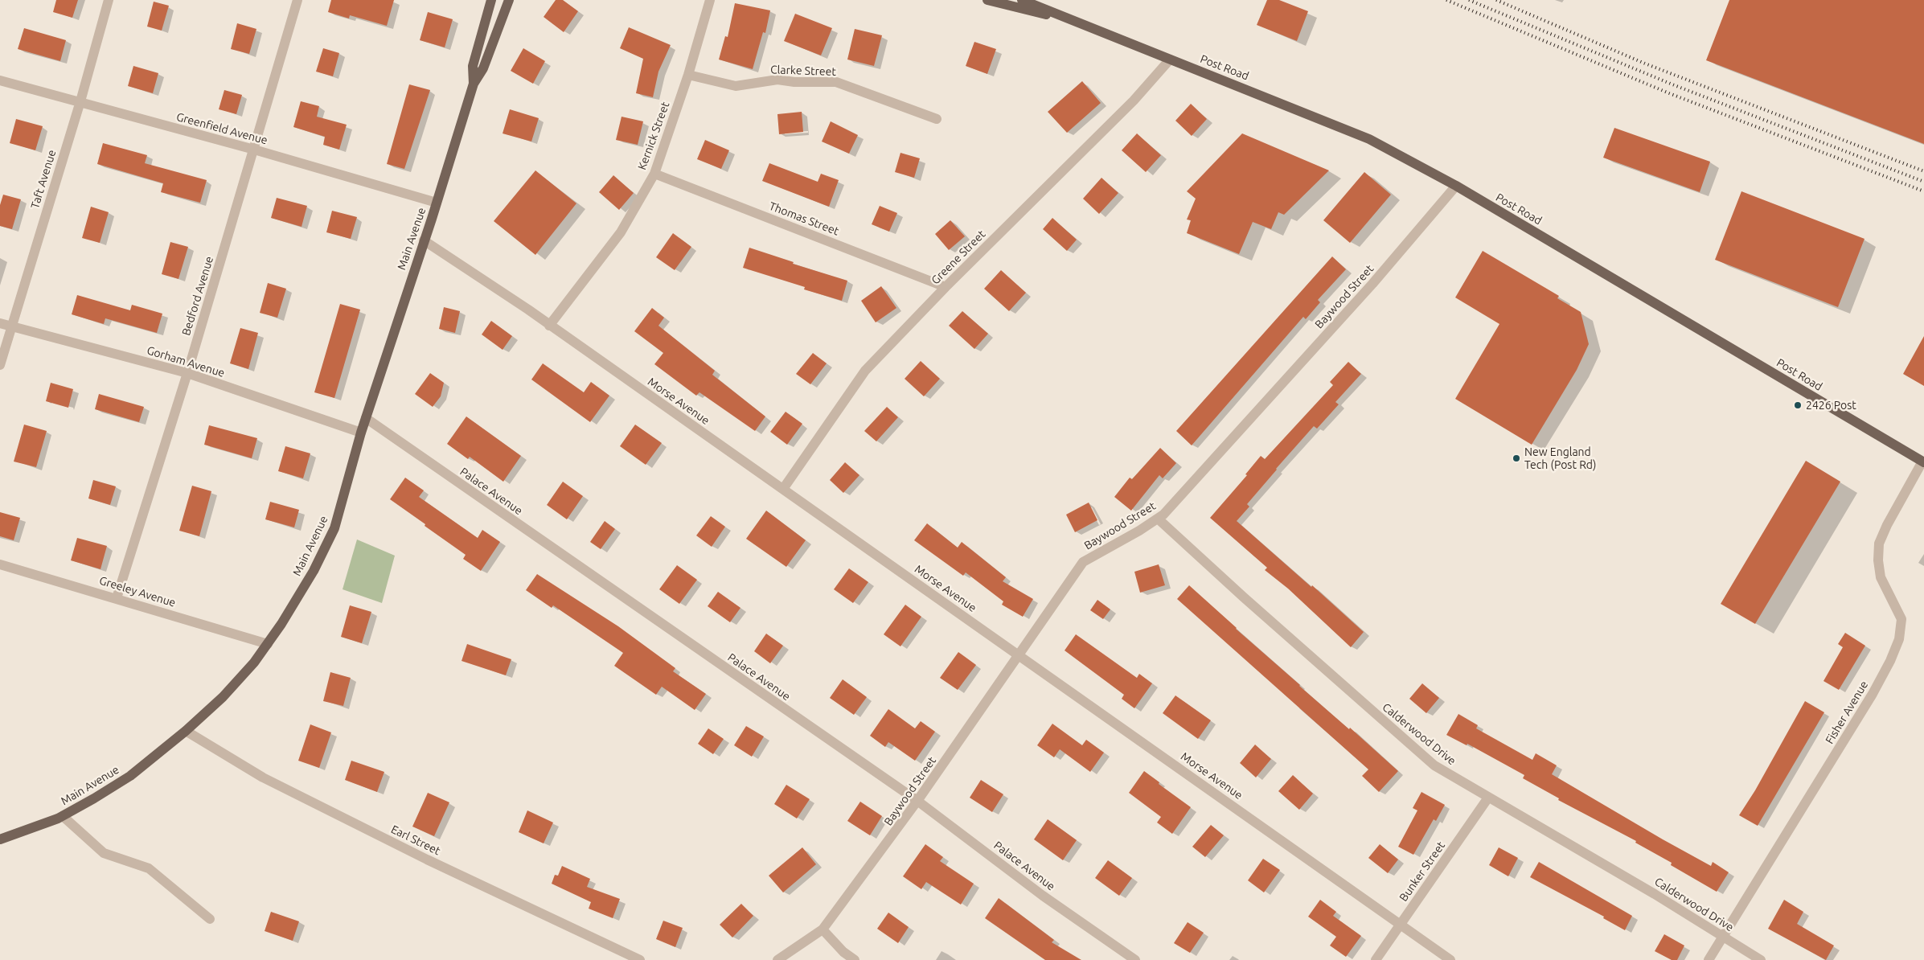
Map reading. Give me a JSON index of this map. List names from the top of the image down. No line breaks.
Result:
{"streets":{"main road":["Post Road","Main Avenue"],"street":["Clarke Street","Greenfield Avenue","Kernick Street","Taft Avenue","Thomas Street","Greene Street","Bedford Avenue","Baywood Street","Gorham Avenue","Morse Avenue","Palace Avenue","Greeley Avenue","Fisher Avenue","Calderwood Drive","Earl Street","Bunker Street"]},"crossings":[["Post Road","Greene Street"],["Post Road","Baywood Street"],["Post Road","Fisher Avenue"],["Clarke Street","Kernick Street"],["Greenfield Avenue","Taft Avenue"],["Greenfield Avenue","Main Avenue"],["Greenfield Avenue","Bedford Avenue"],["Kernick Street","Thomas Street"],["Kernick Street","Morse Avenue"],["Taft Avenue","Gorham Avenue"],["Thomas Street","Greene Street"],["Main Avenue","Gorham Avenue"],["Main Avenue","Morse Avenue"],["Main Avenue","Palace Avenue"],["Main Avenue","Greeley Avenue"],["Main Avenue","Earl Street"],["Greene Street","Morse Avenue"],["Bedford Avenue","Gorham Avenue"],["Bedford Avenue","Greeley Avenue"],["Baywood Street","Morse Avenue"],["Baywood Street","Palace Avenue"],["Baywood Street","Calderwood Drive"],["Morse Avenue","Bunker Street"],["Fisher Avenue","Calderwood Drive"],["Calderwood Drive","Bunker Street"]],"places":["2426 Post","New England Tech (Post Rd)"]}
